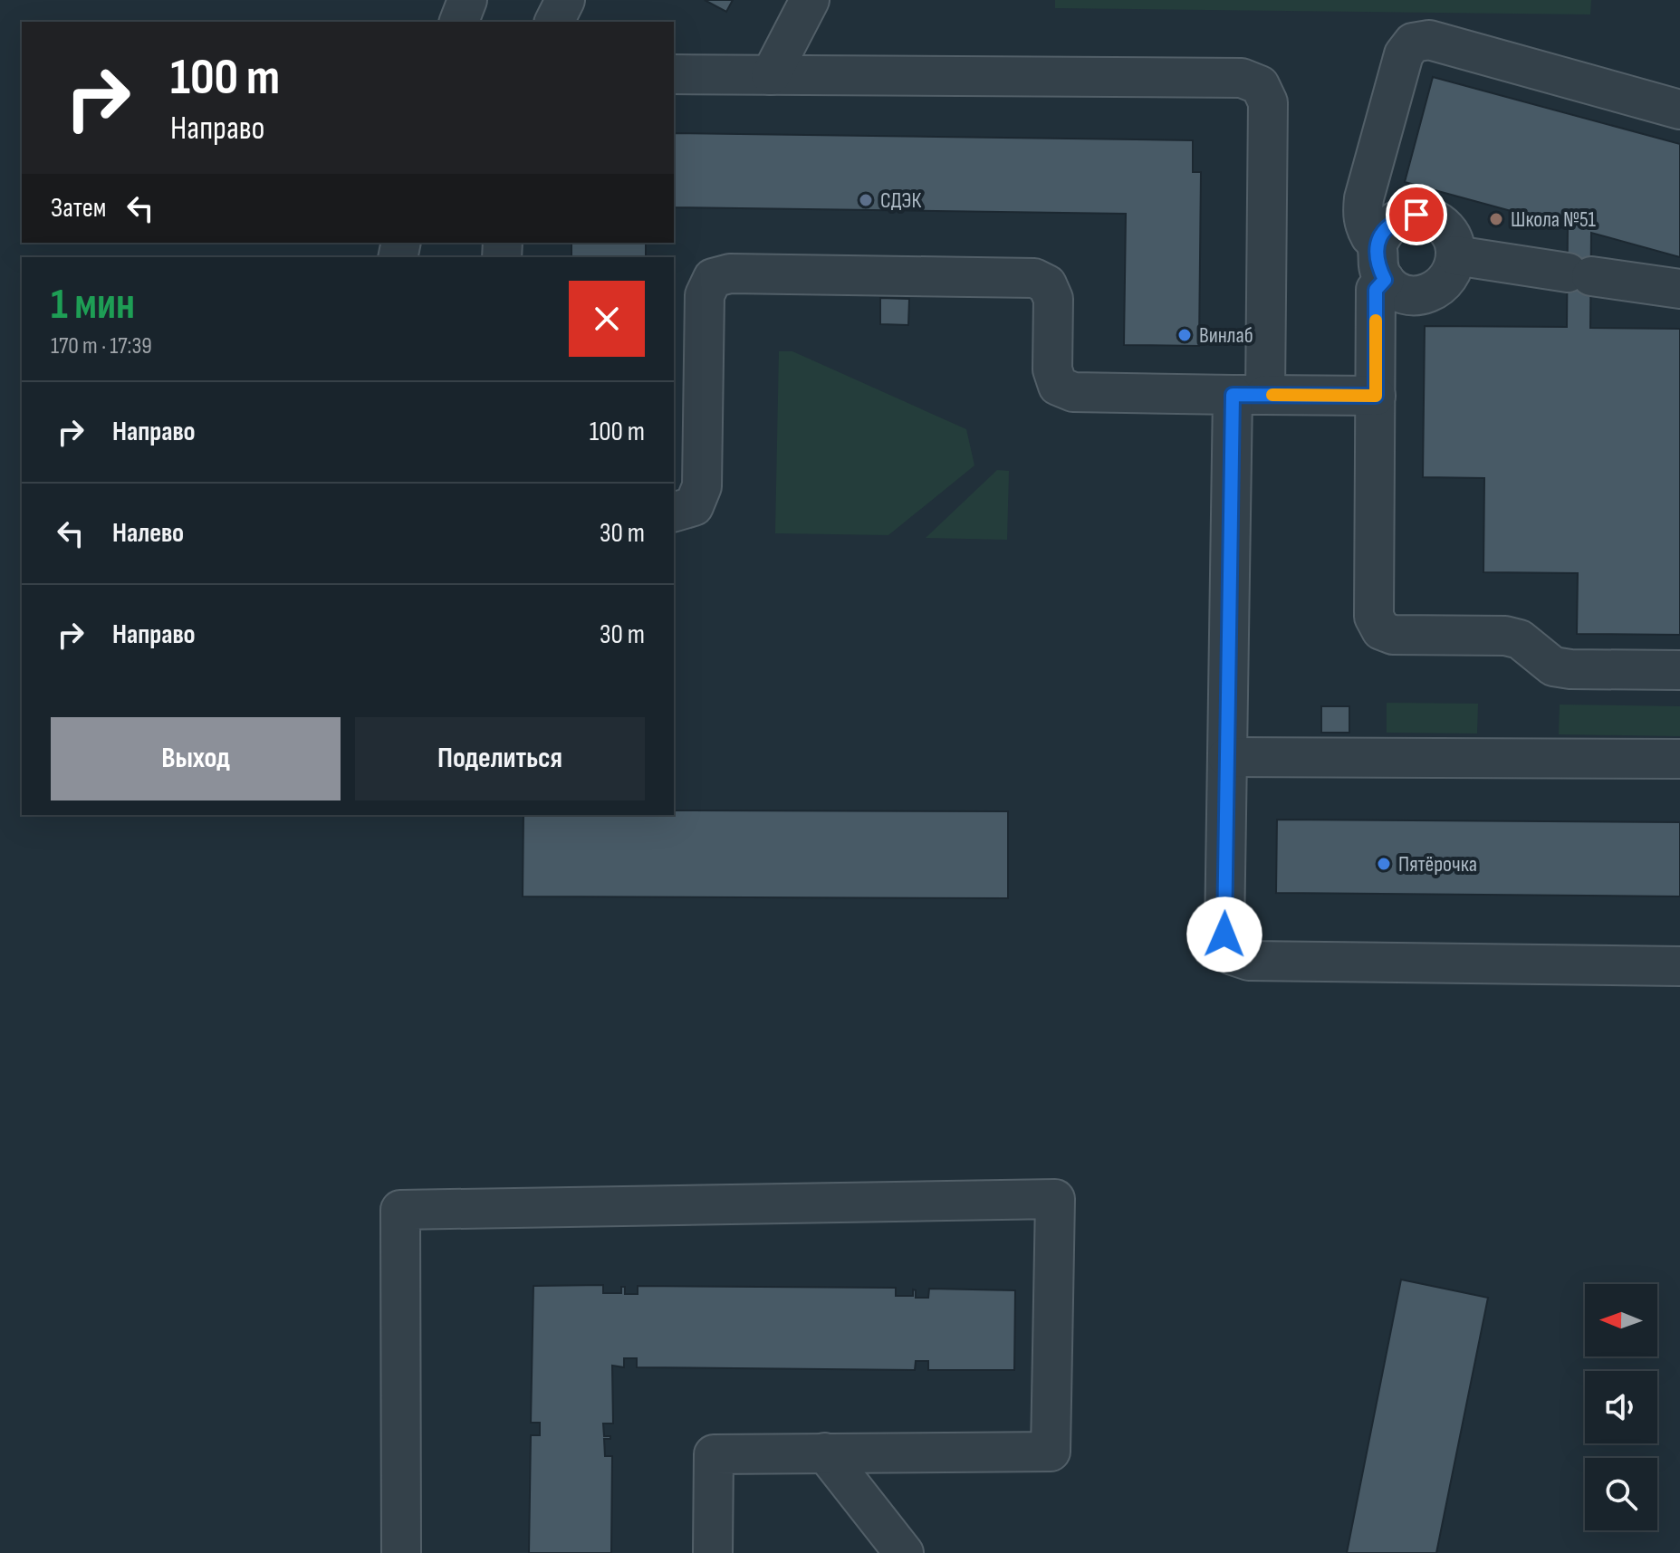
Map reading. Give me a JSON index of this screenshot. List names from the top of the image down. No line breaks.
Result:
{"places":["СДЭК","Школа №51","Винлаб","Пятёрочка"],"north":"left","page":{"turn":["100 m","Направо"],"then":"Затем","heading":["1 мин","170 m · 17:39"],"list":[{"name":"Направо","value":"100 m"},{"name":"Налево","value":"30 m"},{"name":"Направо","value":"30 m"}],"buttons":["Выход","Поделиться"]}}
